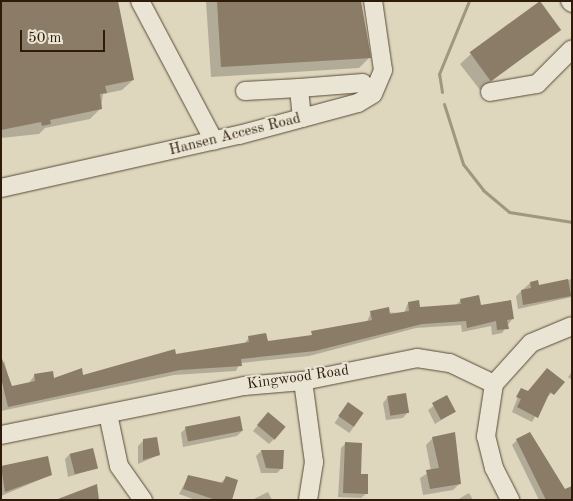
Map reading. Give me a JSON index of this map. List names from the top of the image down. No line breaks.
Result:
{"streets":{"street":["Hansen Access Road","Kingwood Road"]},"scale_bar":"50 m"}
